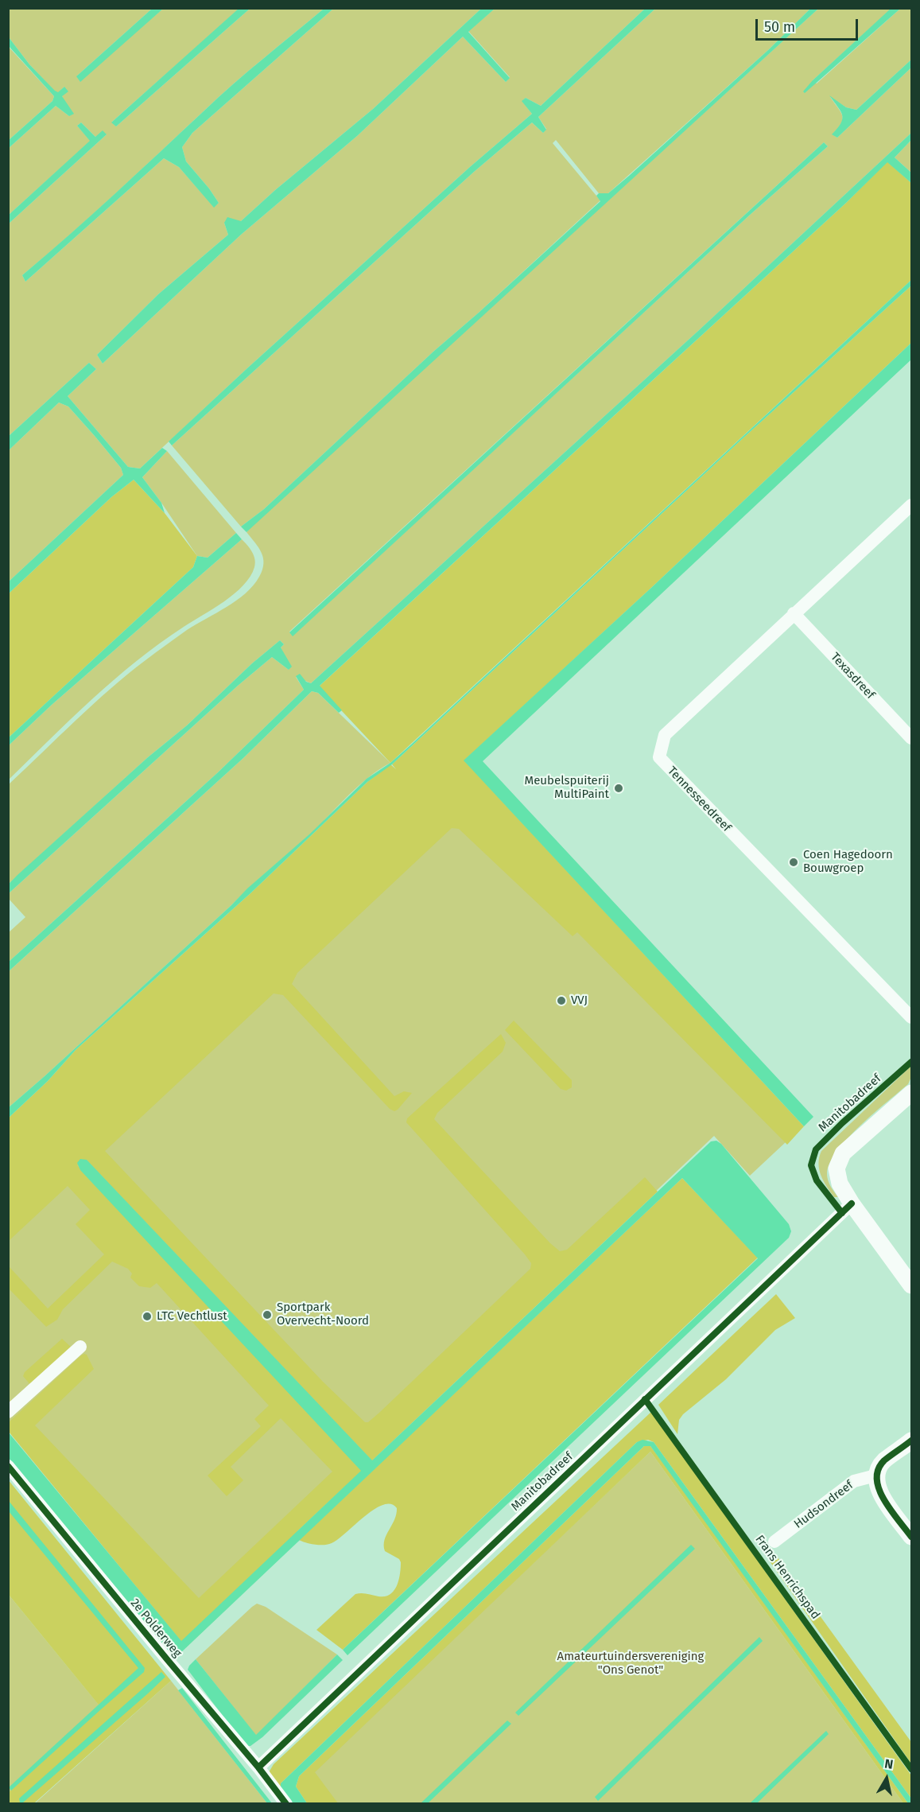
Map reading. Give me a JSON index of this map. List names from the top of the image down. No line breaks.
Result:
{"streets":{"street":["Texasdreef","Tennesseedreef","Manitobadreef","Hudsondreef","2e Polderweg"],"cycle path":["Frans Henrichspad"]},"crossings":[["Texasdreef","Tennesseedreef"],["Manitobadreef","2e Polderweg"]],"parks":["Amateurtuindersvereniging \"Ons Genot\""],"places":["Meubelspuiterij MultiPaint","Coen Hagedoorn Bouwgroep","VVJ","Sportpark Overvecht-Noord","LTC Vechtlust"],"scale_bar":"50 m","north":"top"}
